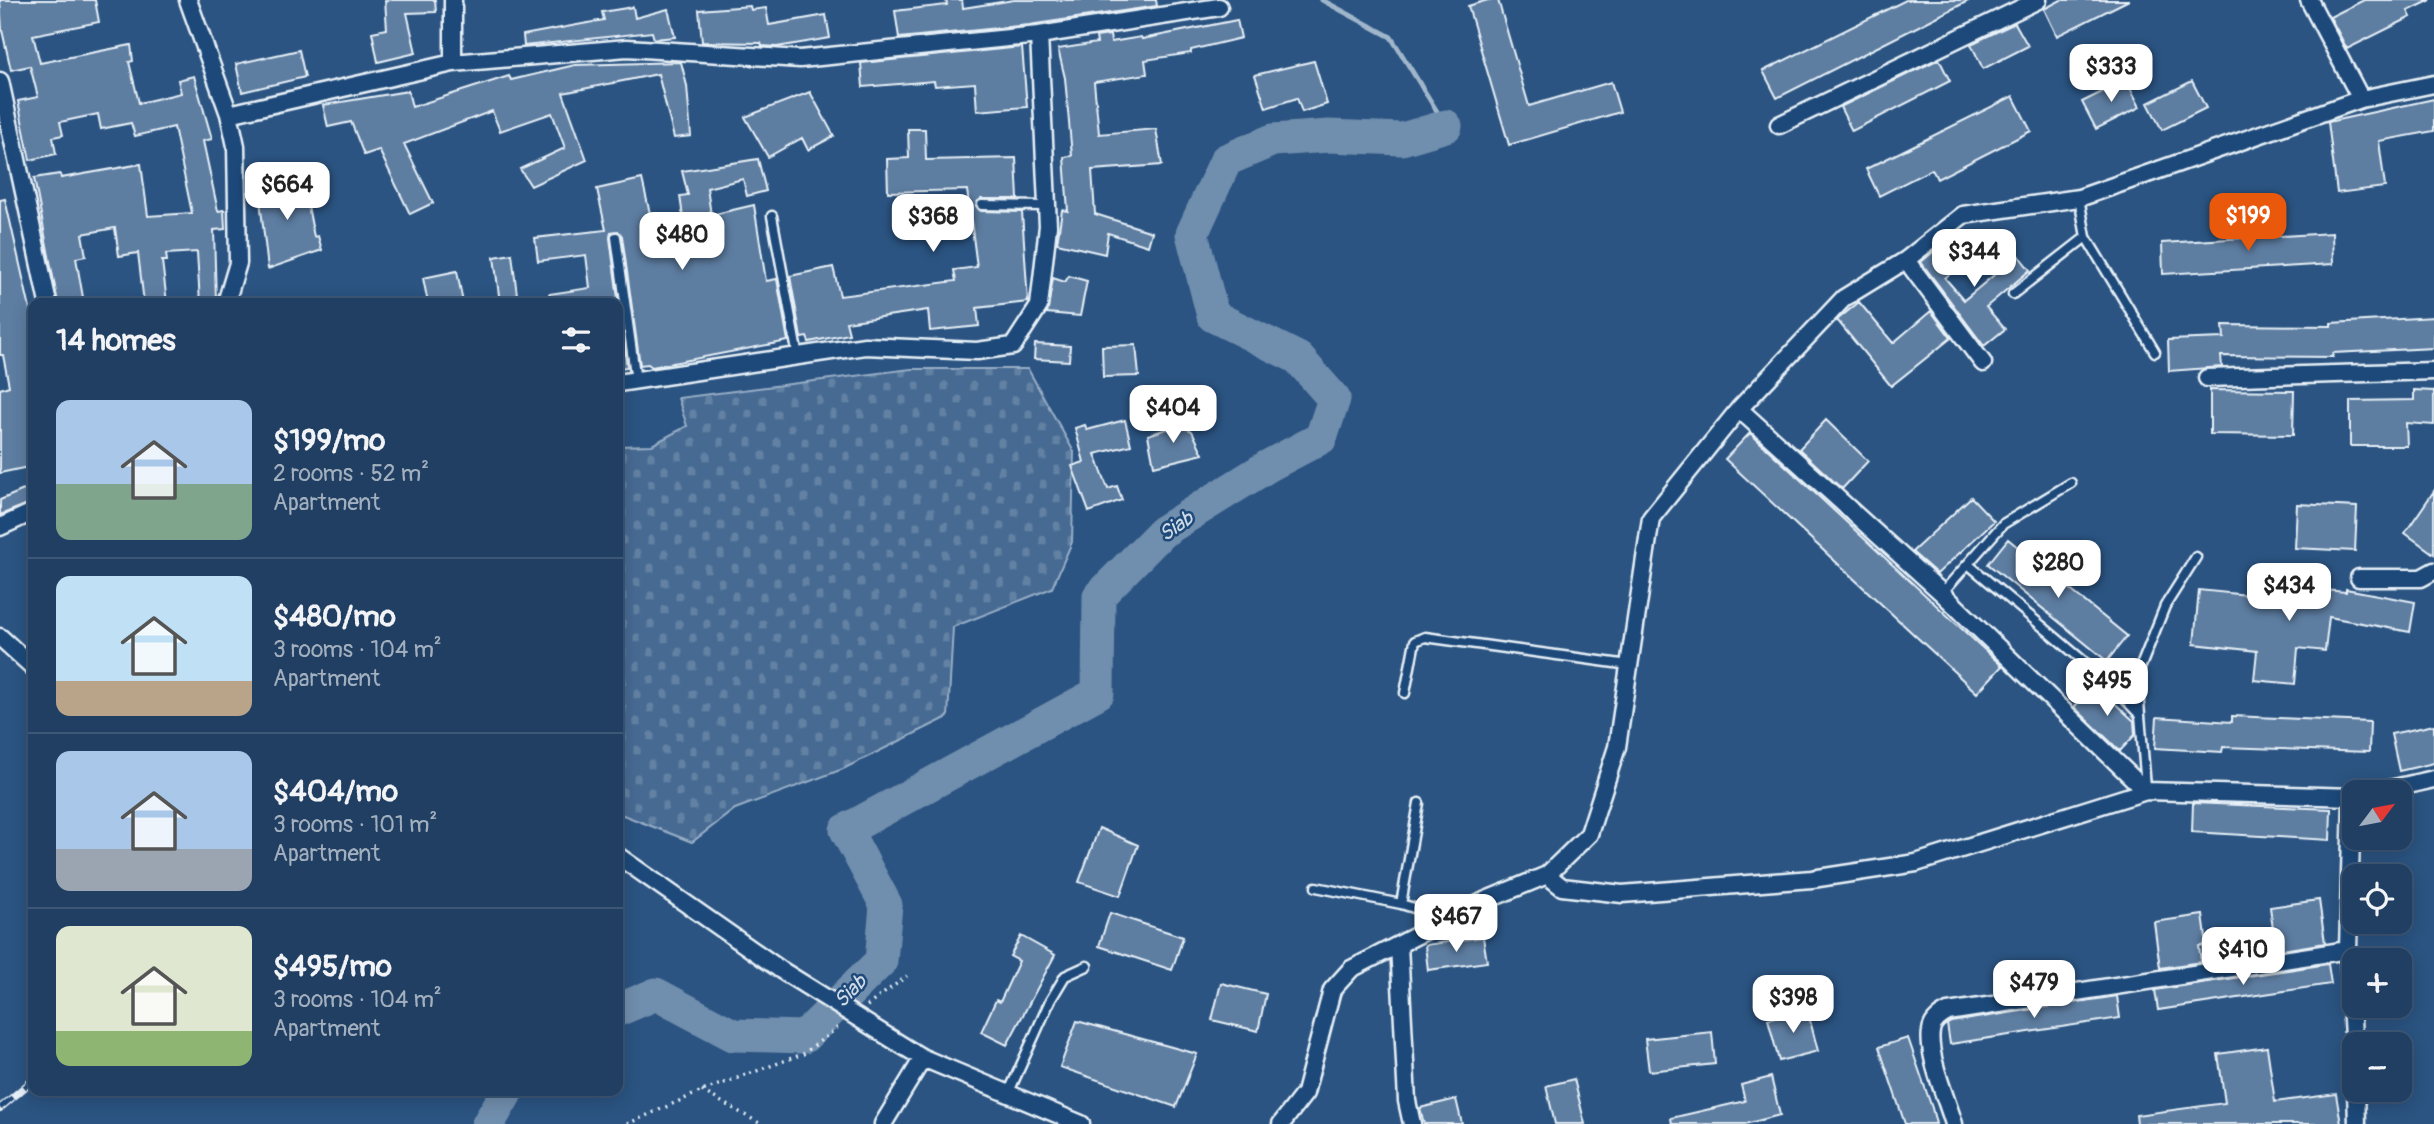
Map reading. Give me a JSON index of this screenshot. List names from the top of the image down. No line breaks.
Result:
{"water":["Siab"],"north":"top right","page":{"price":["$333","$664","$199","$368","$480","$344","$404","$280","$434","$495","$467","$410","$479","$398"],"heading":"14 homes","list":[{"name":"$199/mo","note":"2 rooms · 52 m² · Apartment"},{"name":"$480/mo","note":"3 rooms · 104 m² · Apartment"},{"name":"$404/mo","note":"3 rooms · 101 m² · Apartment"},{"name":"$495/mo","note":"3 rooms · 104 m² · Apartment"}],"map_buttons":["+","−"]}}
